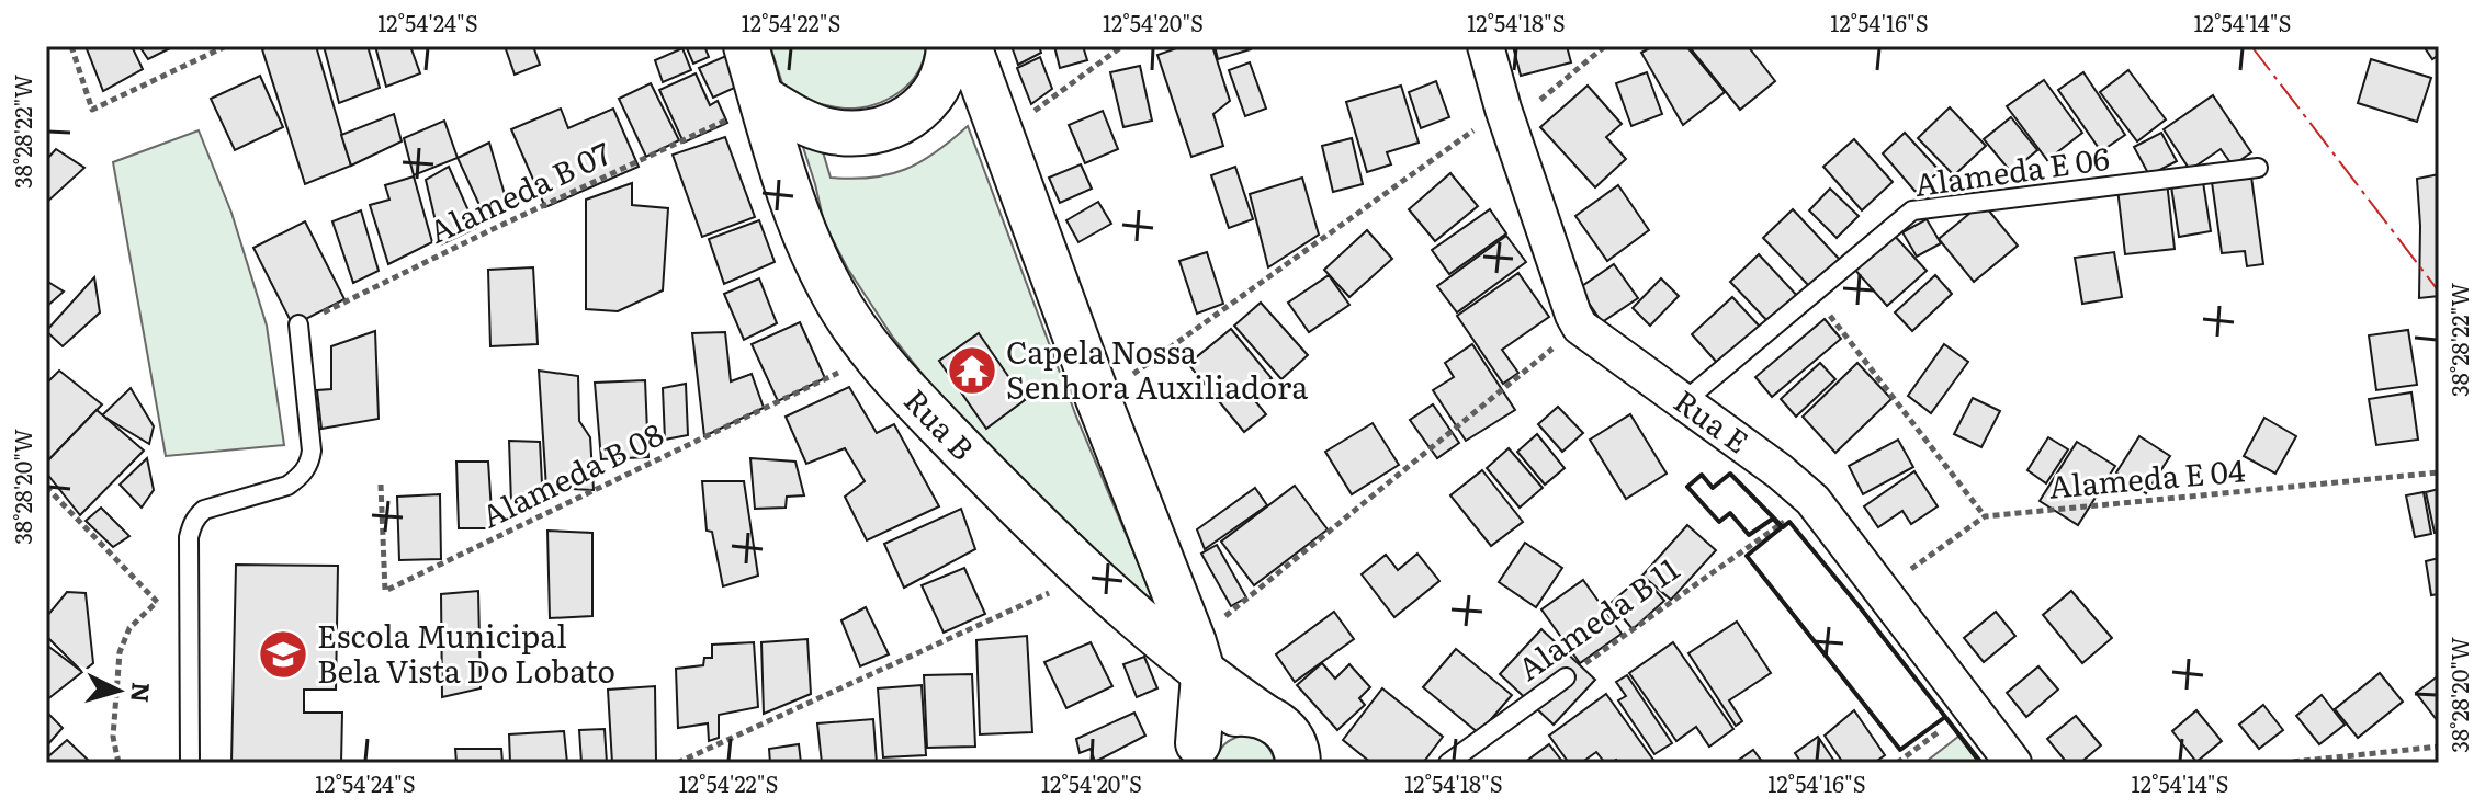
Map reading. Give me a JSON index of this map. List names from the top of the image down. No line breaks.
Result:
{"streets":{"street":["Rua E","Rua B"],"lane":["Alameda E 06","Alameda B 11"],"path":["Alameda B 07","Alameda B 08","Alameda E 04"]},"crossings":[["Alameda E 06","Rua E"],["Alameda B 07","Rua B"],["Rua E","Alameda E 04"],["Rua B","Alameda B 08"]],"places":{"temple":["Capela Nossa Senhora Auxiliadora"],"school or university":["Escola Municipal Bela Vista Do Lobato"]},"north":"right","coordinates":["12°54'24\"S","12°54'22\"S","12°54'20\"S","12°54'18\"S","12°54'16\"S","12°54'14\"S","38°28'22\"W","38°28'20\"W"]}
